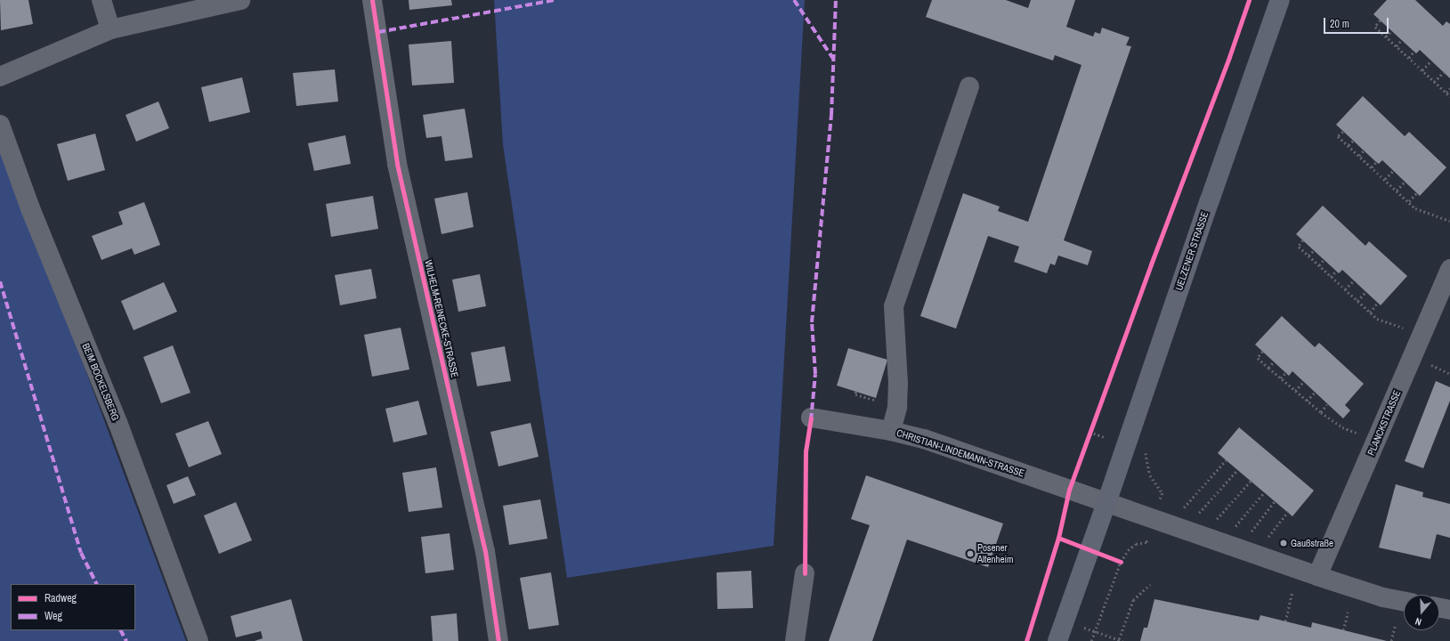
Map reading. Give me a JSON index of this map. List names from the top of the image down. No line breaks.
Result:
{"streets":{"main road":["UELZENER STRASSE"],"street":["WILHELM-REINECKE-STRASSE","BEIM BOCKELSBERG","PLANCKSTRASSE","CHRISTIAN-LINDEMANN-STRASSE"]},"crossings":[["UELZENER STRASSE","CHRISTIAN-LINDEMANN-STRASSE"]],"places":["Gaußstraße","Posener Altenheim"],"legend":["Radweg","Weg"],"scale_bar":"20 m","north":"bottom"}
